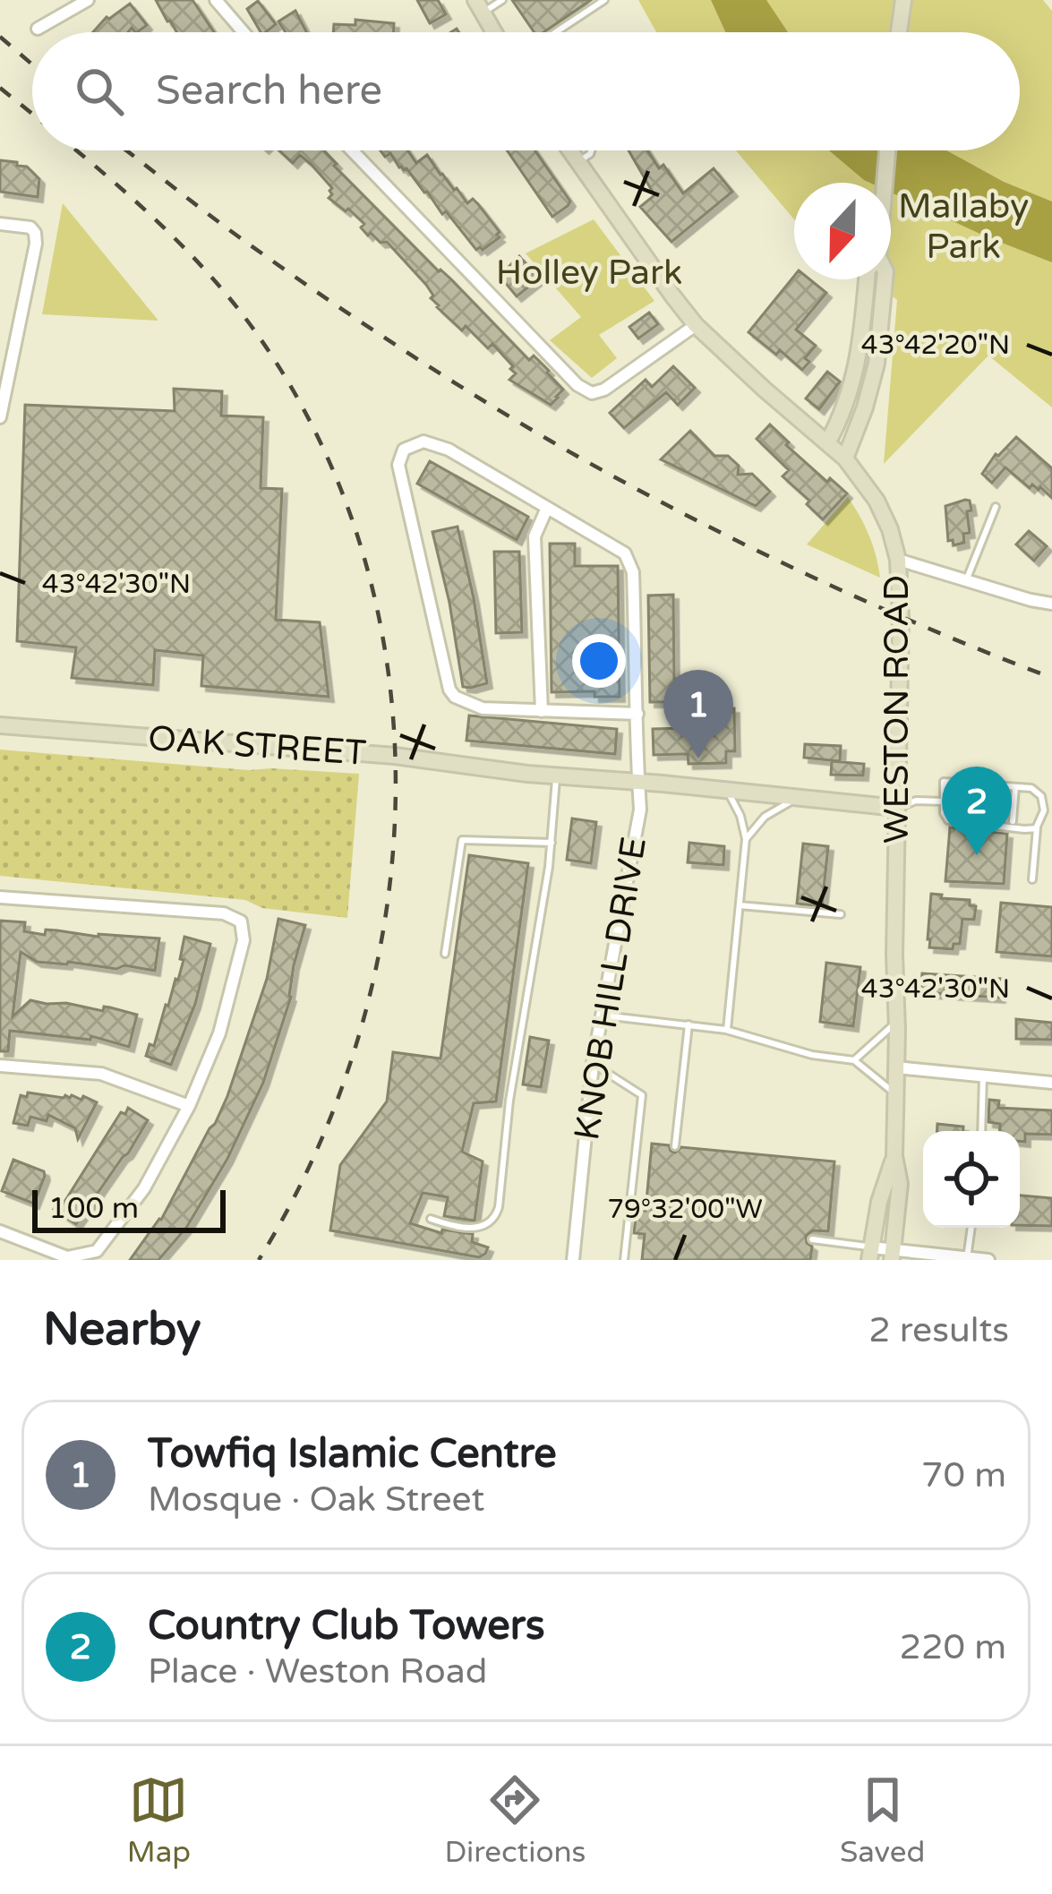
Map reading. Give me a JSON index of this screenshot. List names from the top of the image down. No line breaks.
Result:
{"streets":{"main road":["WESTON ROAD","OAK STREET"],"street":["KNOB HILL DRIVE"]},"crossings":[["WESTON ROAD","OAK STREET"],["OAK STREET","KNOB HILL DRIVE"]],"parks":["Mallaby Park","Holley Park"],"scale_bar":"100 m","north":"bottom","page":{"search":"Search here","pins":["1","2"],"scale":"100 m","heading":["Nearby","2 results"],"list":[{"mark":"1","name":"Towfiq Islamic Centre","note":"Mosque · Oak Street","value":"70 m"},{"mark":"2","name":"Country Club Towers","note":"Place · Weston Road","value":"220 m"}],"nav":["Map","Directions","Saved"]},"coordinates":["43°42'20\"N","43°42'30\"N","79°32'00\"W"]}
